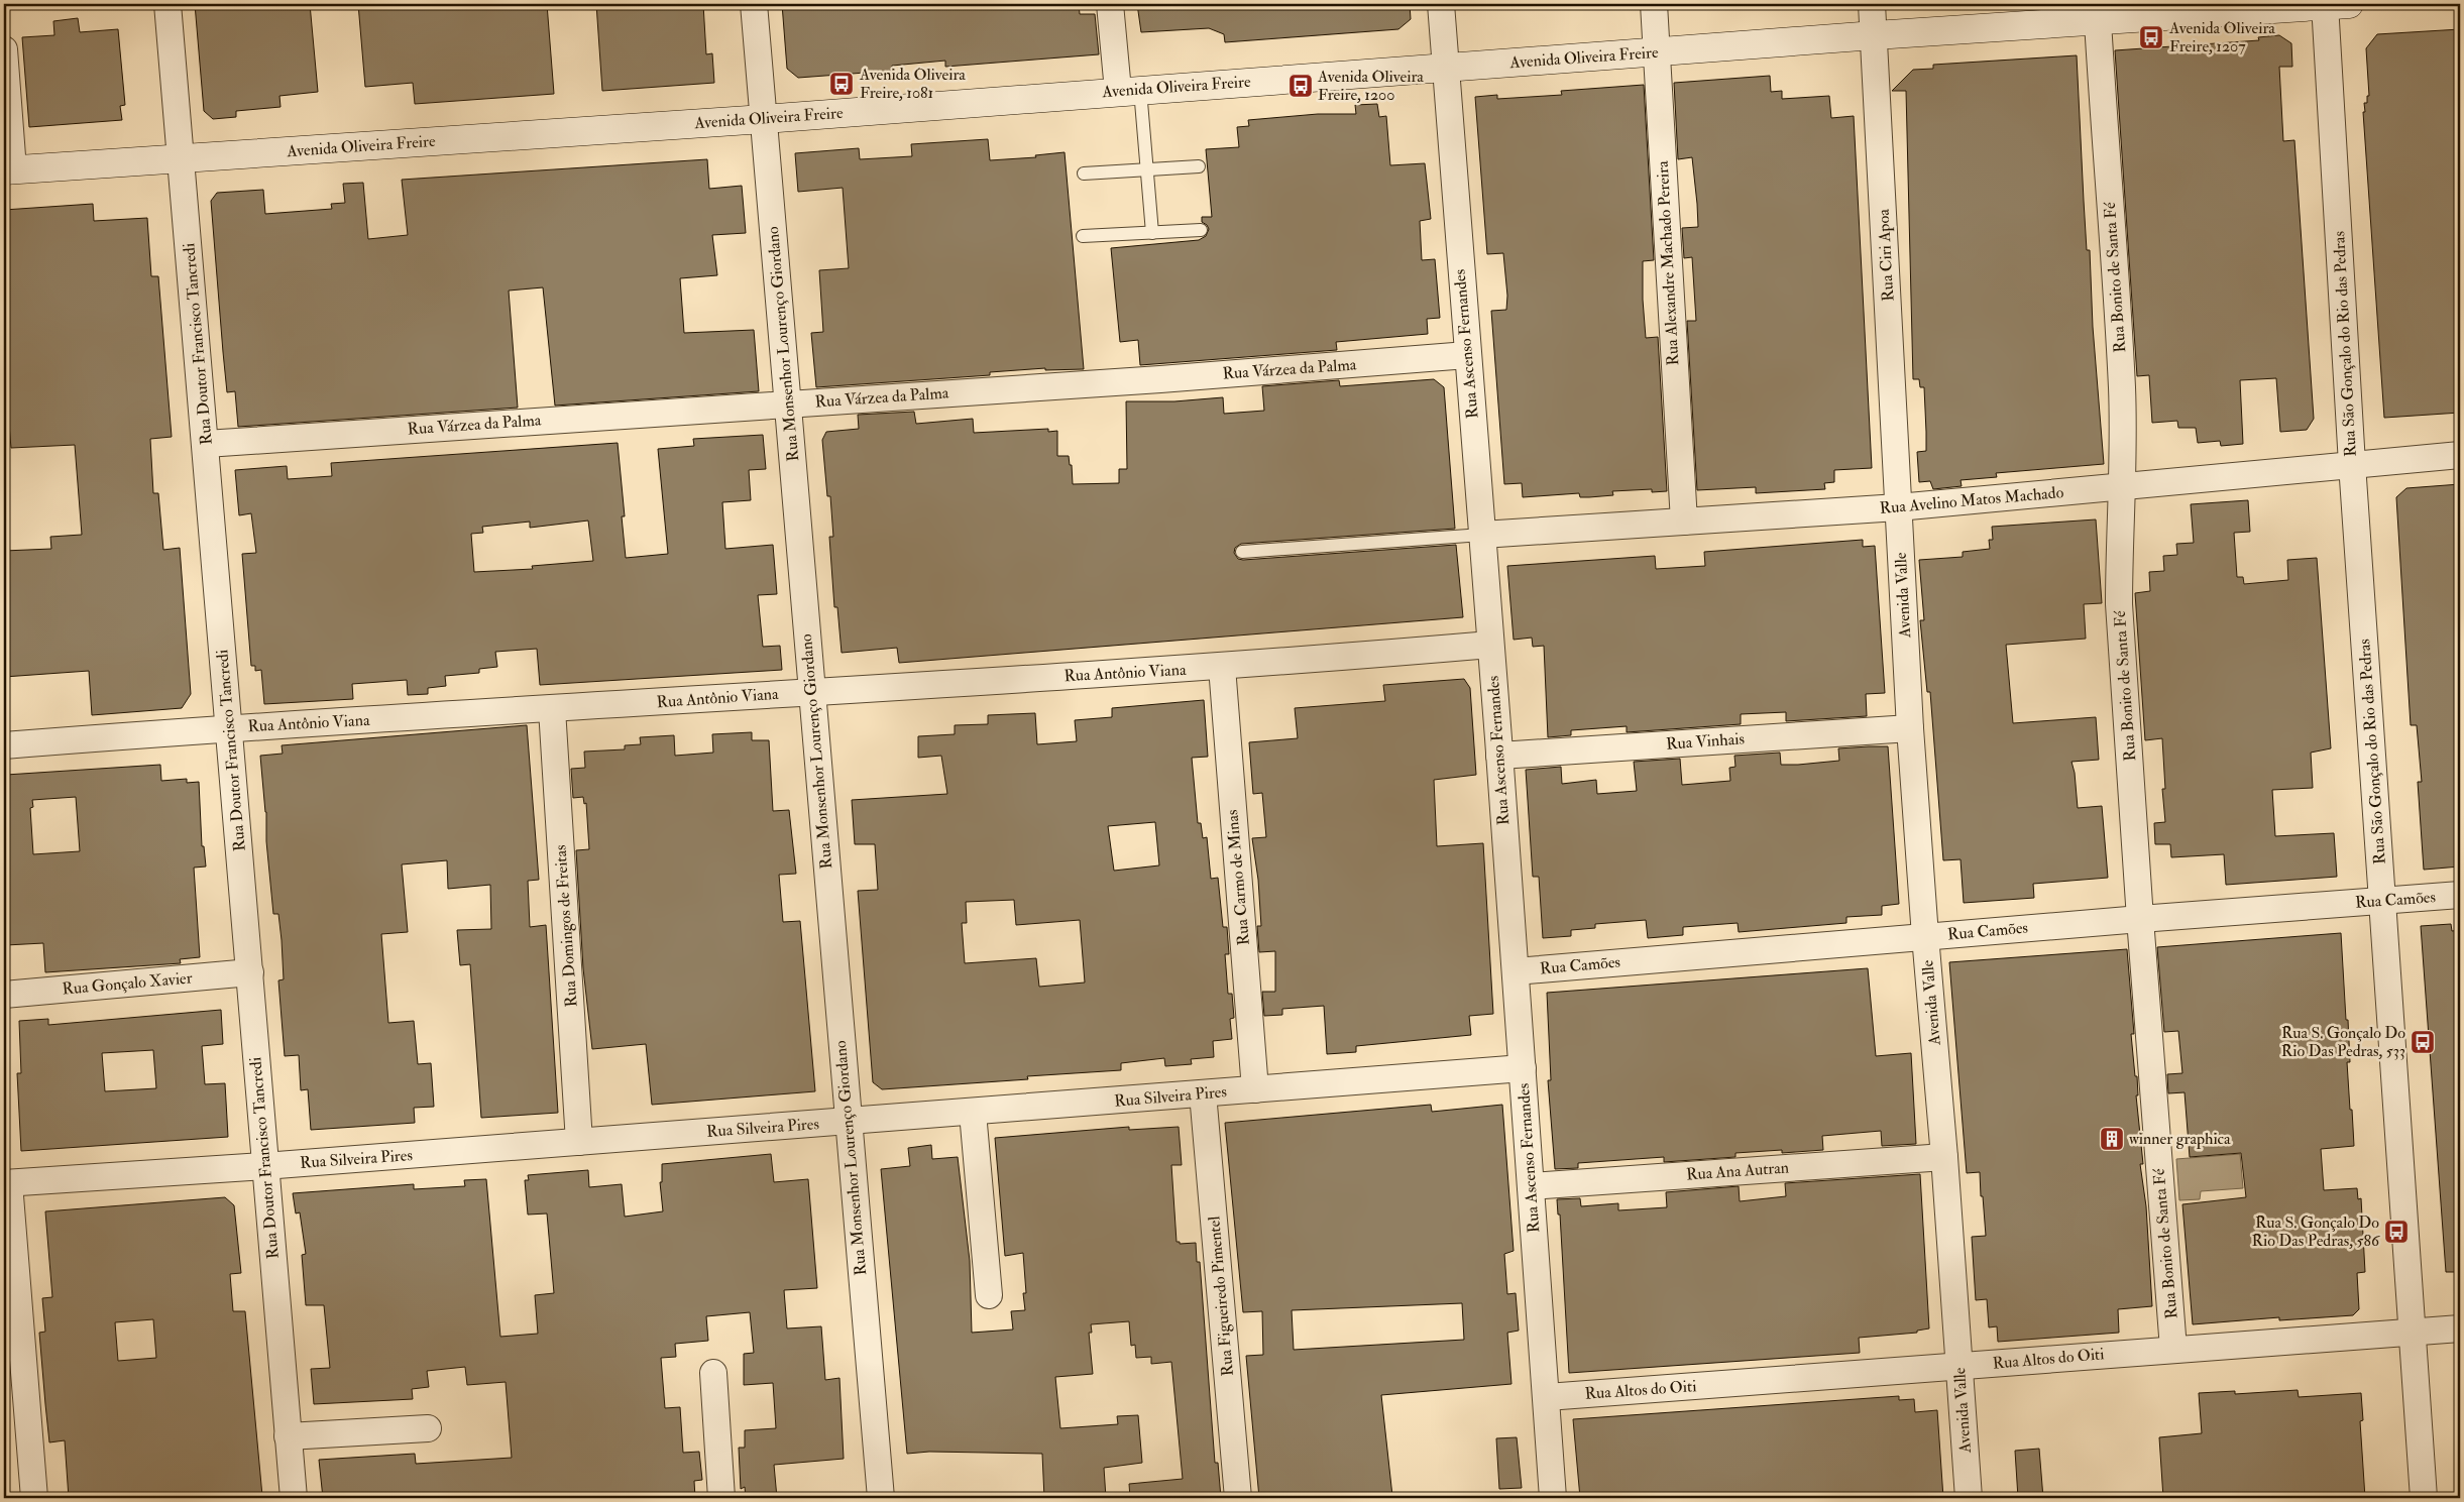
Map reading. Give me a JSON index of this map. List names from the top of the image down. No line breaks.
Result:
{"streets":{"street":["Avenida Oliveira Freire","Rua Ciri Apoa","Rua Alexandre Machado Pereira","Rua Bonito de Santa Fé","Rua Doutor Francisco Tancredi","Rua Monsenhor Lourenço Giordano","Rua Ascenso Fernandes","Rua São Gonçalo do Rio das Pedras","Rua Várzea da Palma","Rua Avelino Matos Machado","Avenida Valle","Rua Antônio Viana","Rua Vinhais","Rua Carmo de Minas","Rua Camões","Rua Domingos de Freitas","Rua Gonçalo Xavier","Rua Silveira Pires","Rua Ana Autran","Rua Figueiredo Pimentel","Rua Altos do Oiti"]},"crossings":[["Avenida Oliveira Freire","Rua Ciri Apoa"],["Avenida Oliveira Freire","Rua Alexandre Machado Pereira"],["Avenida Oliveira Freire","Rua Bonito de Santa Fé"],["Avenida Oliveira Freire","Rua Doutor Francisco Tancredi"],["Avenida Oliveira Freire","Rua Monsenhor Lourenço Giordano"],["Avenida Oliveira Freire","Rua Ascenso Fernandes"],["Avenida Oliveira Freire","Rua São Gonçalo do Rio das Pedras"],["Rua Ciri Apoa","Rua Avelino Matos Machado"],["Rua Ciri Apoa","Avenida Valle"],["Rua Alexandre Machado Pereira","Rua Avelino Matos Machado"],["Rua Bonito de Santa Fé","Rua Avelino Matos Machado"],["Rua Bonito de Santa Fé","Rua Camões"],["Rua Bonito de Santa Fé","Rua Altos do Oiti"],["Rua Doutor Francisco Tancredi","Rua Várzea da Palma"],["Rua Doutor Francisco Tancredi","Rua Antônio Viana"],["Rua Doutor Francisco Tancredi","Rua Gonçalo Xavier"],["Rua Doutor Francisco Tancredi","Rua Silveira Pires"],["Rua Monsenhor Lourenço Giordano","Rua Várzea da Palma"],["Rua Monsenhor Lourenço Giordano","Rua Antônio Viana"],["Rua Monsenhor Lourenço Giordano","Rua Silveira Pires"],["Rua Ascenso Fernandes","Rua Várzea da Palma"],["Rua Ascenso Fernandes","Rua Avelino Matos Machado"],["Rua Ascenso Fernandes","Rua Antônio Viana"],["Rua Ascenso Fernandes","Rua Vinhais"],["Rua Ascenso Fernandes","Rua Camões"],["Rua Ascenso Fernandes","Rua Silveira Pires"],["Rua Ascenso Fernandes","Rua Ana Autran"],["Rua Ascenso Fernandes","Rua Altos do Oiti"],["Rua São Gonçalo do Rio das Pedras","Rua Avelino Matos Machado"],["Rua São Gonçalo do Rio das Pedras","Rua Camões"],["Rua São Gonçalo do Rio das Pedras","Rua Altos do Oiti"],["Rua Avelino Matos Machado","Avenida Valle"],["Avenida Valle","Rua Vinhais"],["Avenida Valle","Rua Camões"],["Avenida Valle","Rua Ana Autran"],["Avenida Valle","Rua Altos do Oiti"],["Rua Antônio Viana","Rua Carmo de Minas"],["Rua Antônio Viana","Rua Domingos de Freitas"],["Rua Carmo de Minas","Rua Silveira Pires"],["Rua Domingos de Freitas","Rua Silveira Pires"],["Rua Silveira Pires","Rua Figueiredo Pimentel"]],"places":{"bus stop":["Avenida Oliveira Freire, 1207","Avenida Oliveira Freire, 1081","Avenida Oliveira Freire, 1200","Rua S. Gonçalo Do Rio Das Pedras, 533","Rua S. Gonçalo Do Rio Das Pedras, 586"],"building":["winner graphica"]}}
